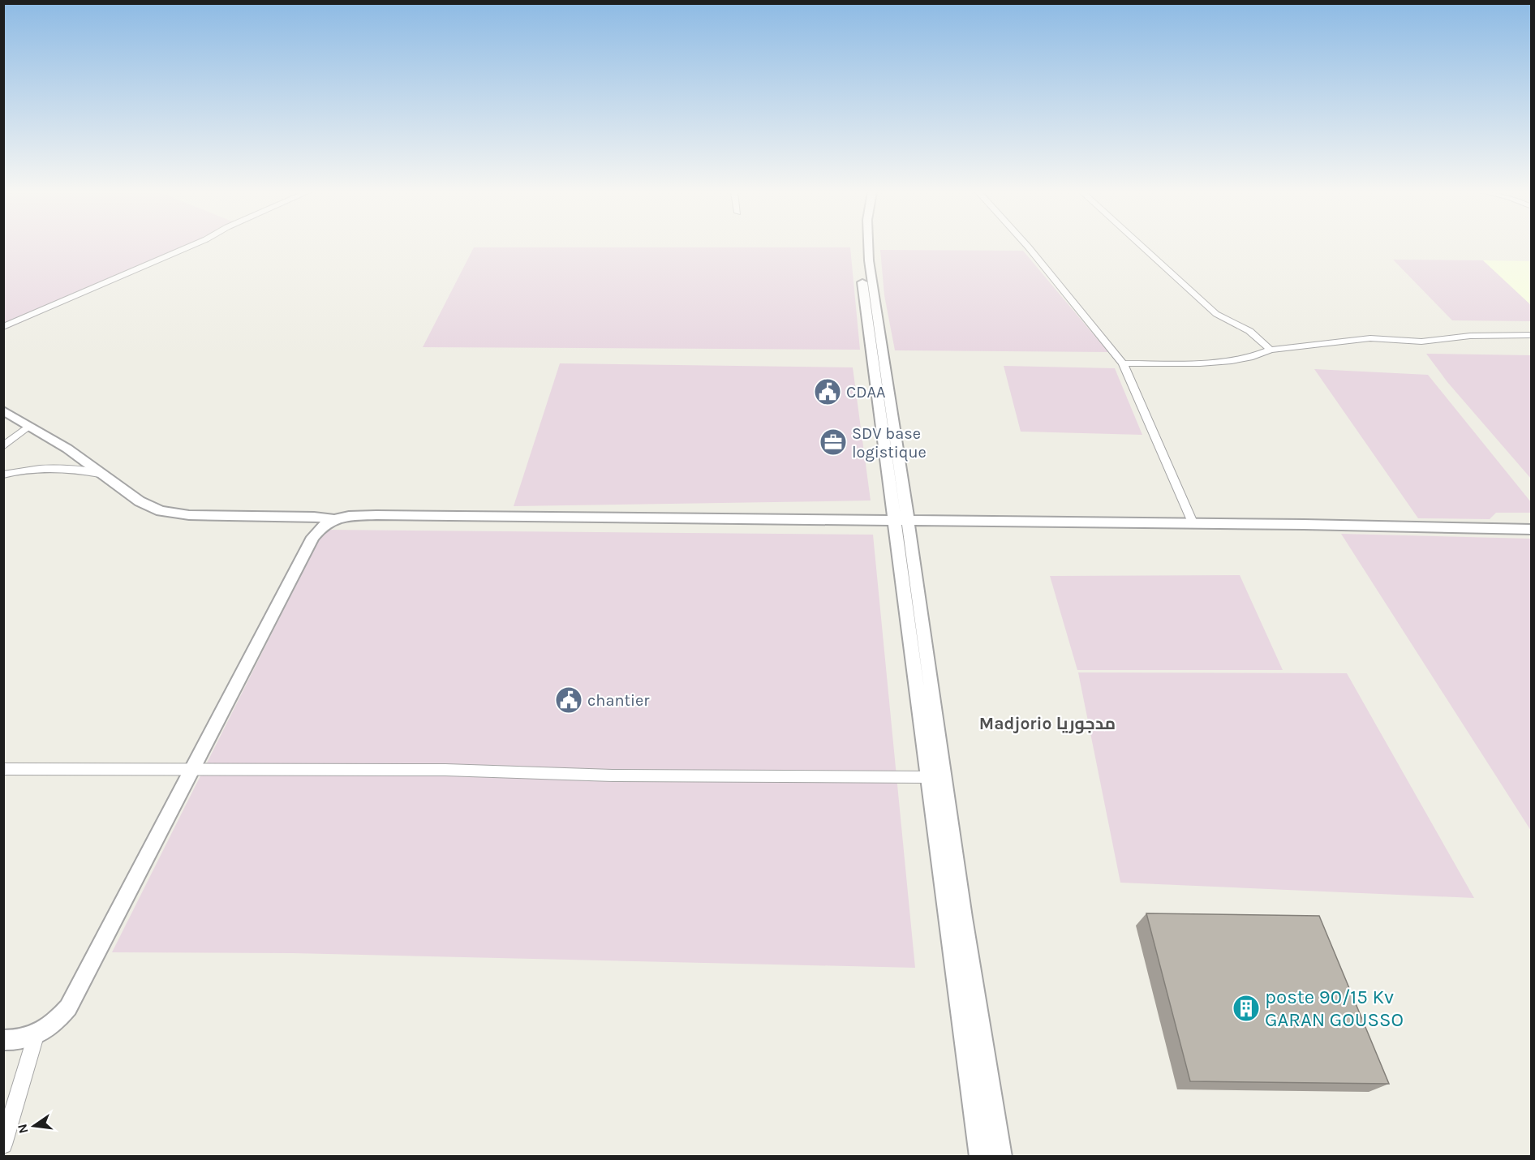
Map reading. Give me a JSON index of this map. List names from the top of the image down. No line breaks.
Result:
{"districts":["Madjorio مدجوريا"],"places":{"public building":["CDAA","chantier"],"office":["SDV base logistique"],"building":["poste 90/15 Kv GARAN GOUSSO"]},"north":"left"}
